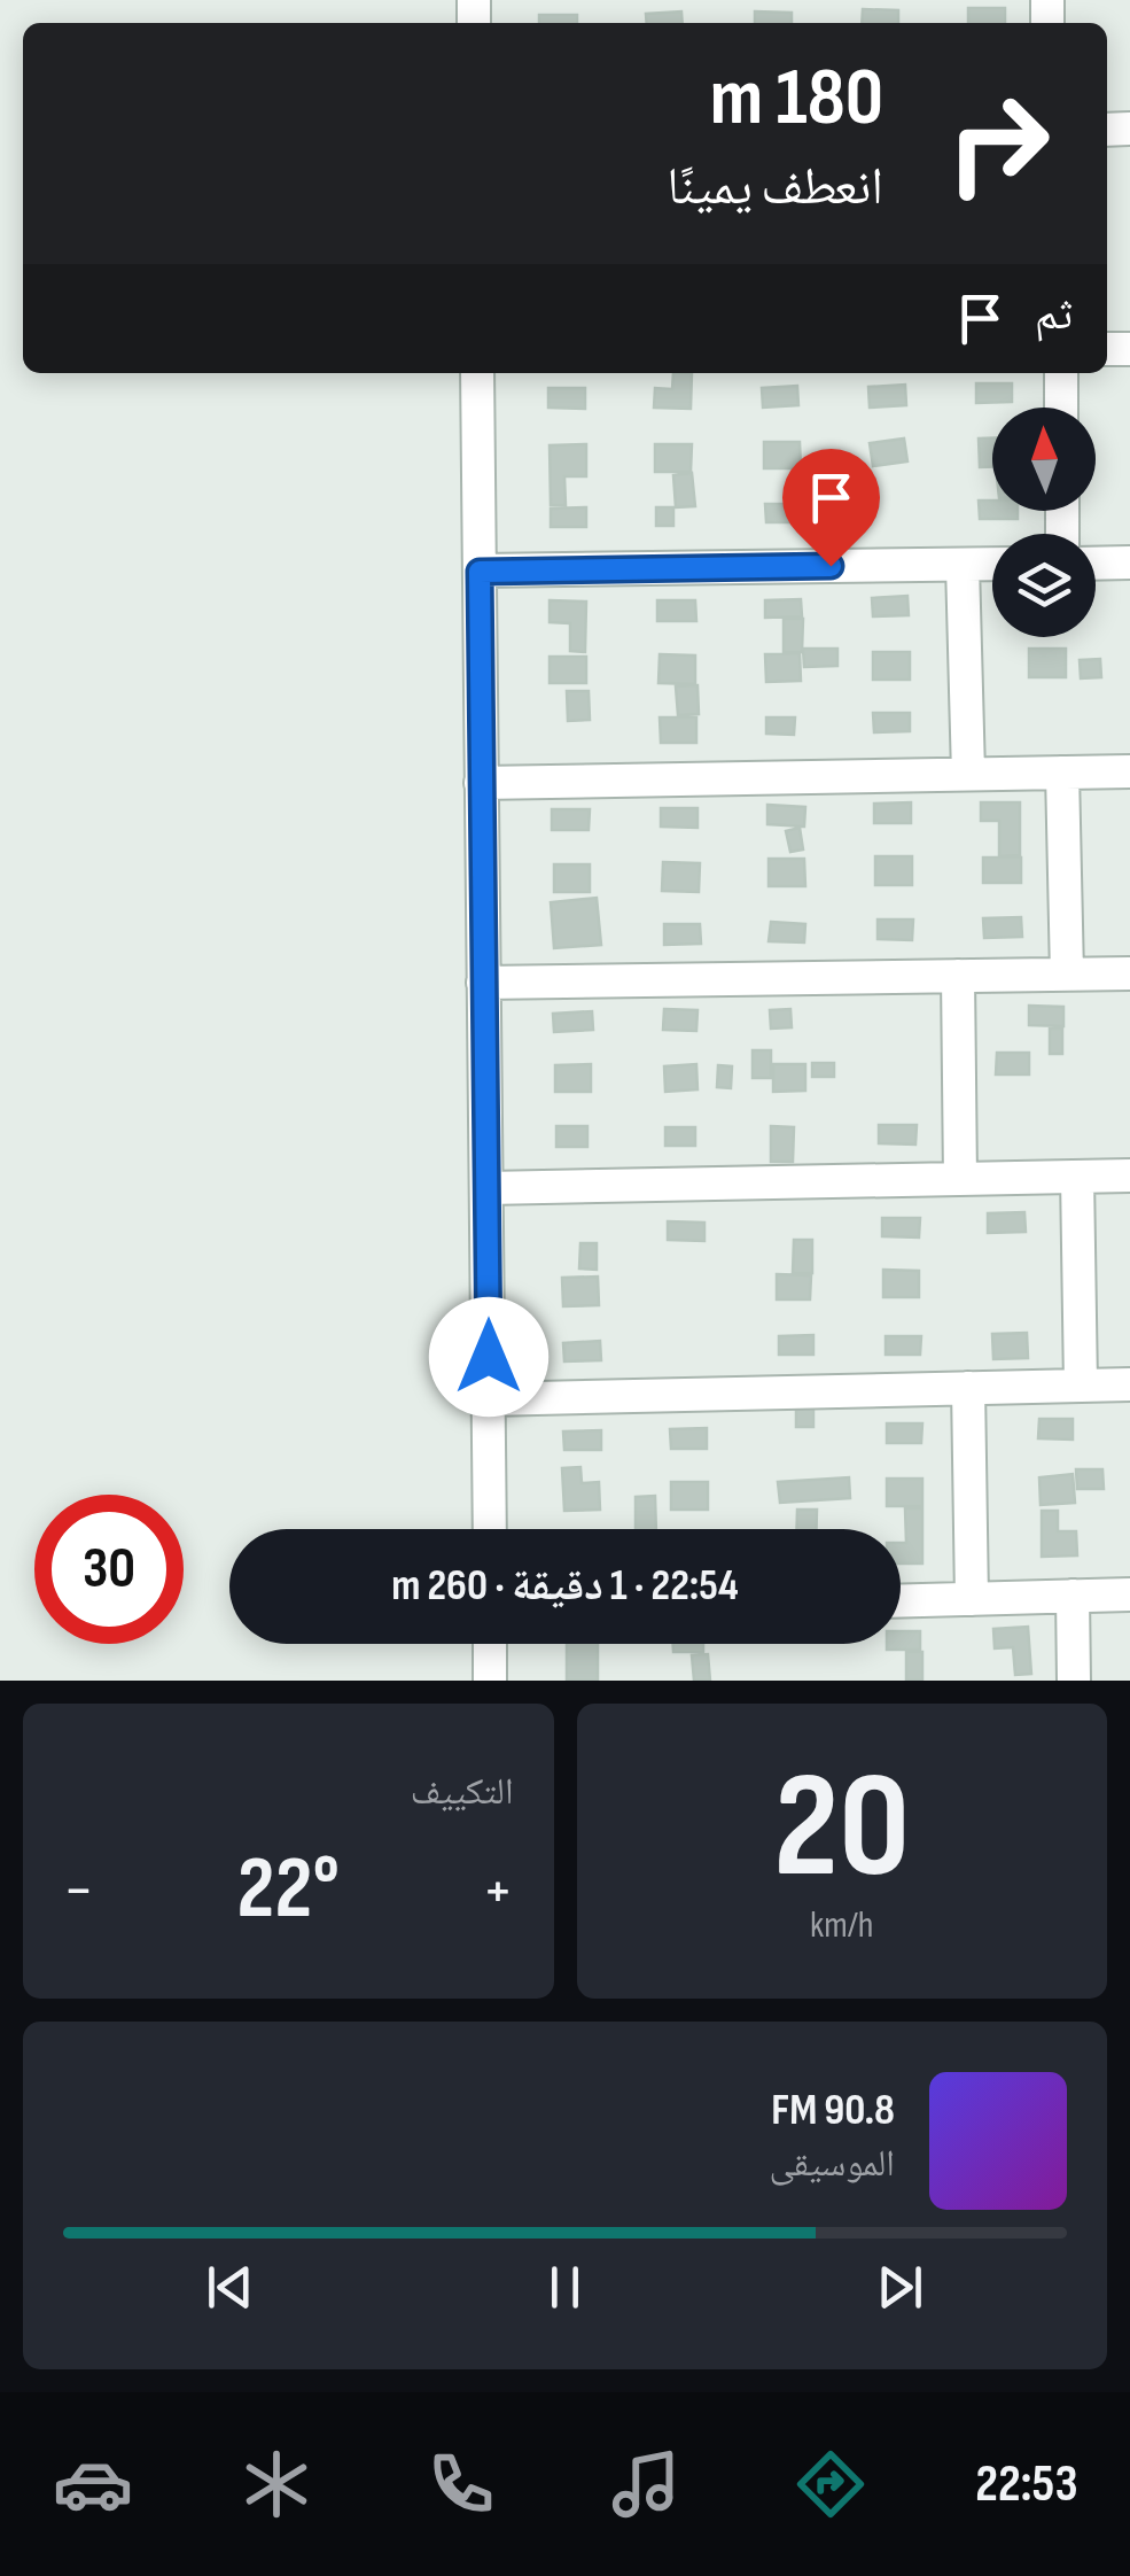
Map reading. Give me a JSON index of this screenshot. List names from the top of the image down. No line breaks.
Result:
{"north":"top","page":{"turn":["180 m","انعطف يمينًا"],"then":"ثم","limit":"30","trip":"22:54 · 1 دقيقة · 260 m","tile":[["20","km/h"],"التكييف"],"heat":["−","22°","+"],"song":["90.8 FM","الموسيقى"],"tabs":"22:53"}}
